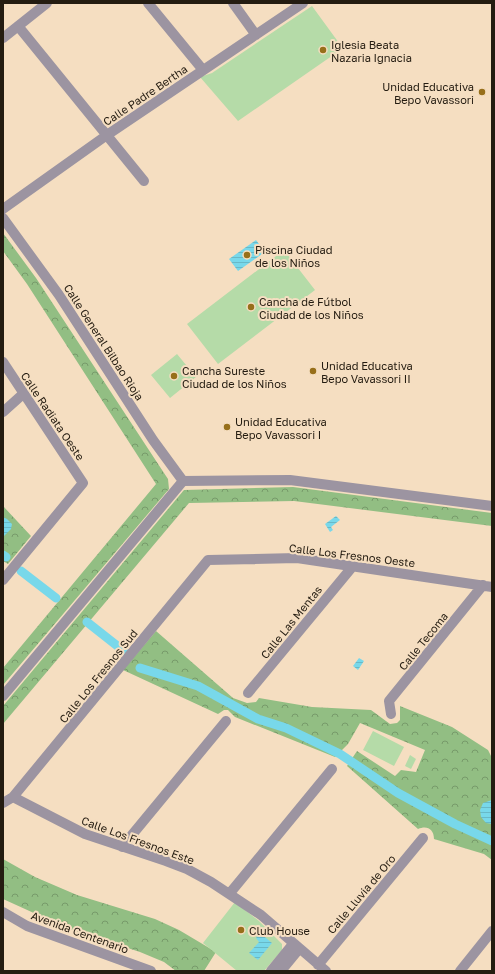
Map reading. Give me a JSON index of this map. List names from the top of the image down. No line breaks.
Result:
{"streets":{"street":["Calle Padre Bertha","Calle General Bilbao Rioja","Calle Radiata Oeste","Calle Los Fresnos Oeste","Calle Las Mentas","Calle Tecoma","Calle Los Fresnos Sud","Calle Los Fresnos Este","Calle Lluvia de Oro","Avenida Centenario"]},"crossings":[["Calle Los Fresnos Oeste","Calle Las Mentas"],["Calle Los Fresnos Oeste","Calle Tecoma"],["Calle Los Fresnos Oeste","Calle Los Fresnos Sud"],["Calle Los Fresnos Sud","Calle Los Fresnos Este"],["Calle Los Fresnos Este","Calle Lluvia de Oro"]],"places":["Iglesia Beata Nazaria Ignacia","Unidad Educativa Bepo Vavassori","Piscina Ciudad de los Niños","Cancha de Fútbol Ciudad de los Niños","Unidad Educativa Bepo Vavassori II","Cancha Sureste Ciudad de los Niños","Unidad Educativa Bepo Vavassori I","Club House"]}
